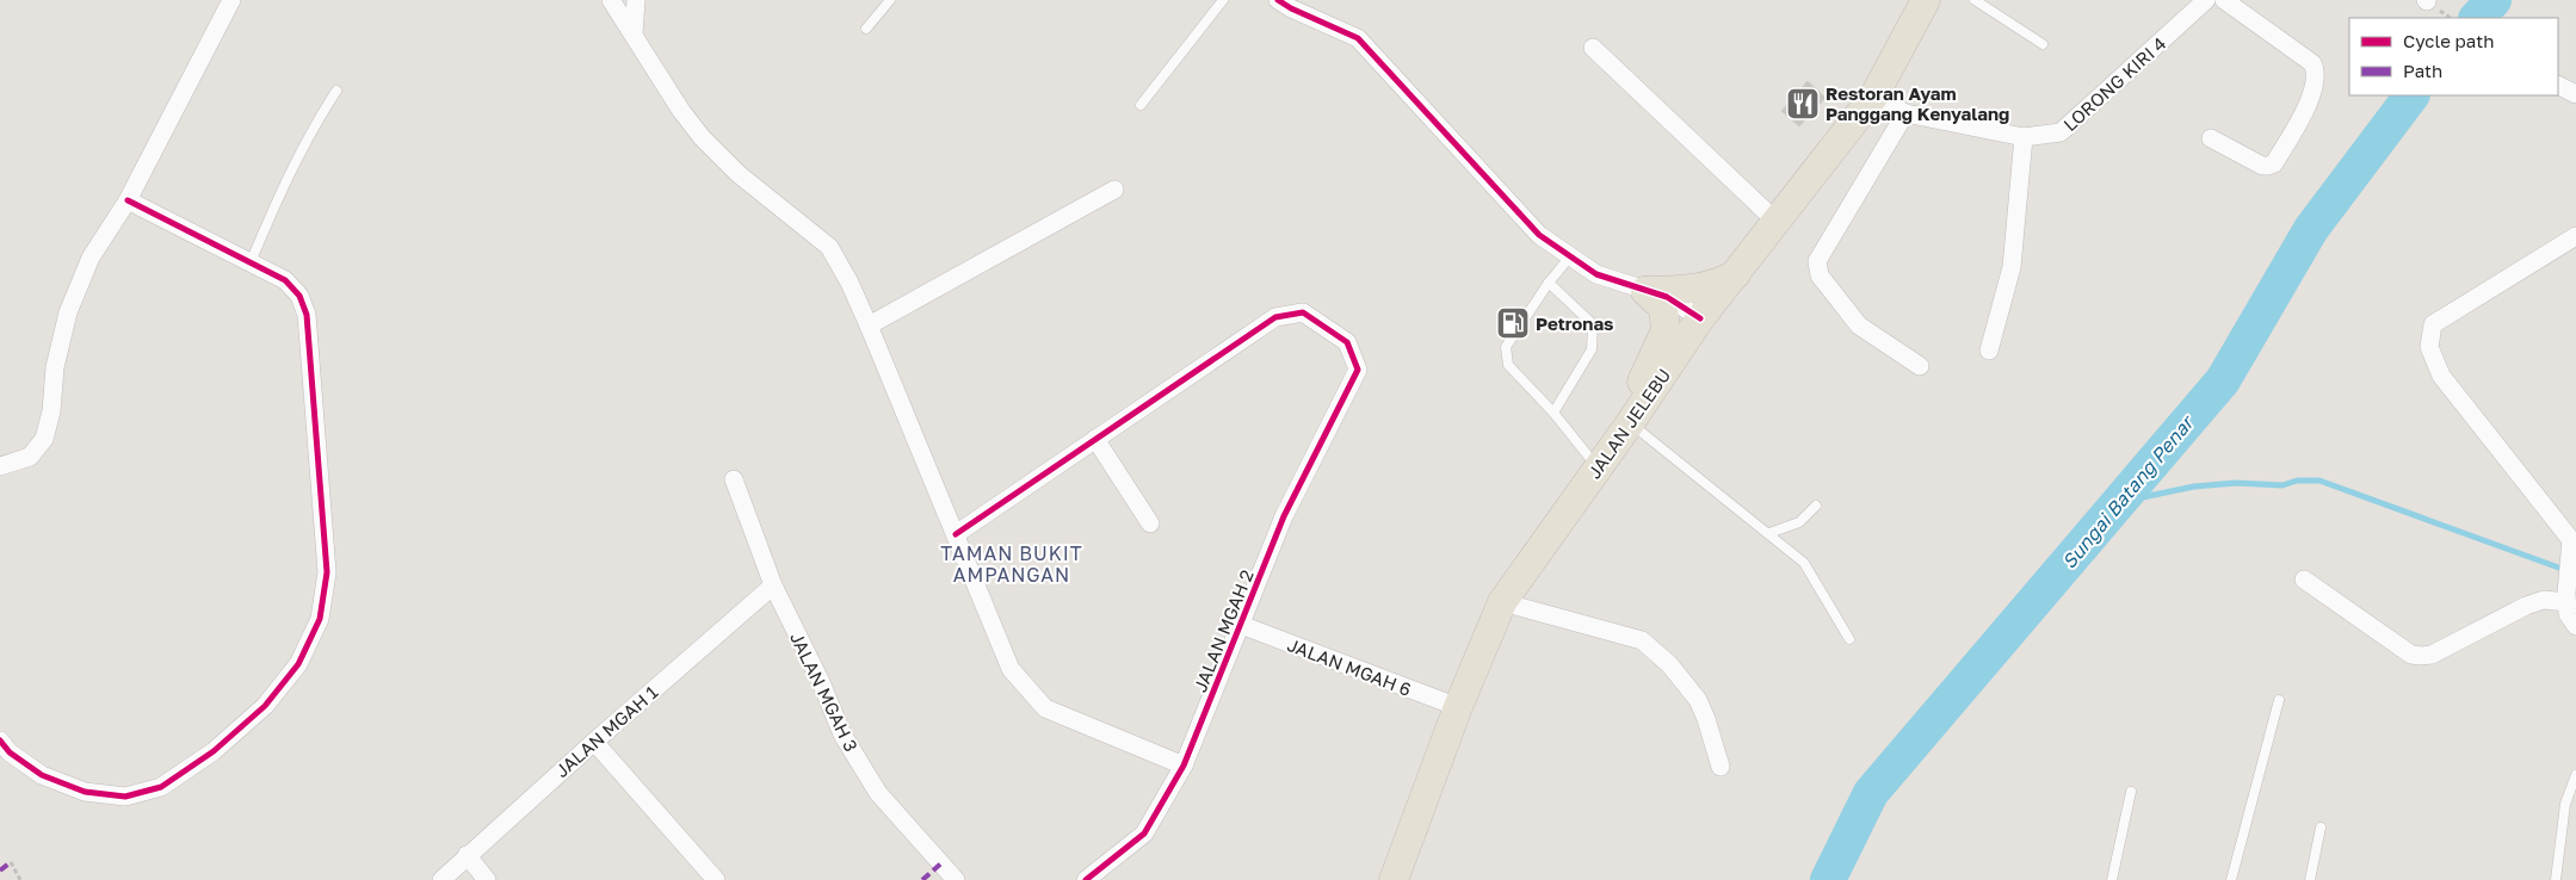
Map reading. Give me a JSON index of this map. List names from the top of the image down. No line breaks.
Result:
{"streets":{"main road":["JALAN JELEBU"],"street":["LORONG KIRI 4","JALAN MGAH 2","JALAN MGAH 6","JALAN MGAH 3","JALAN MGAH 1"]},"crossings":[["LORONG KIRI 4","JALAN JELEBU"],["JALAN JELEBU","JALAN MGAH 6"],["JALAN MGAH 2","JALAN MGAH 6"],["JALAN MGAH 3","JALAN MGAH 1"]],"districts":["TAMAN BUKIT AMPANGAN"],"water":["Sungai Batang Penar"],"places":{"restaurant":["Restoran Ayam Panggang Kenyalang"],"fuel station":["Petronas"]},"legend":["Cycle path","Path"]}
